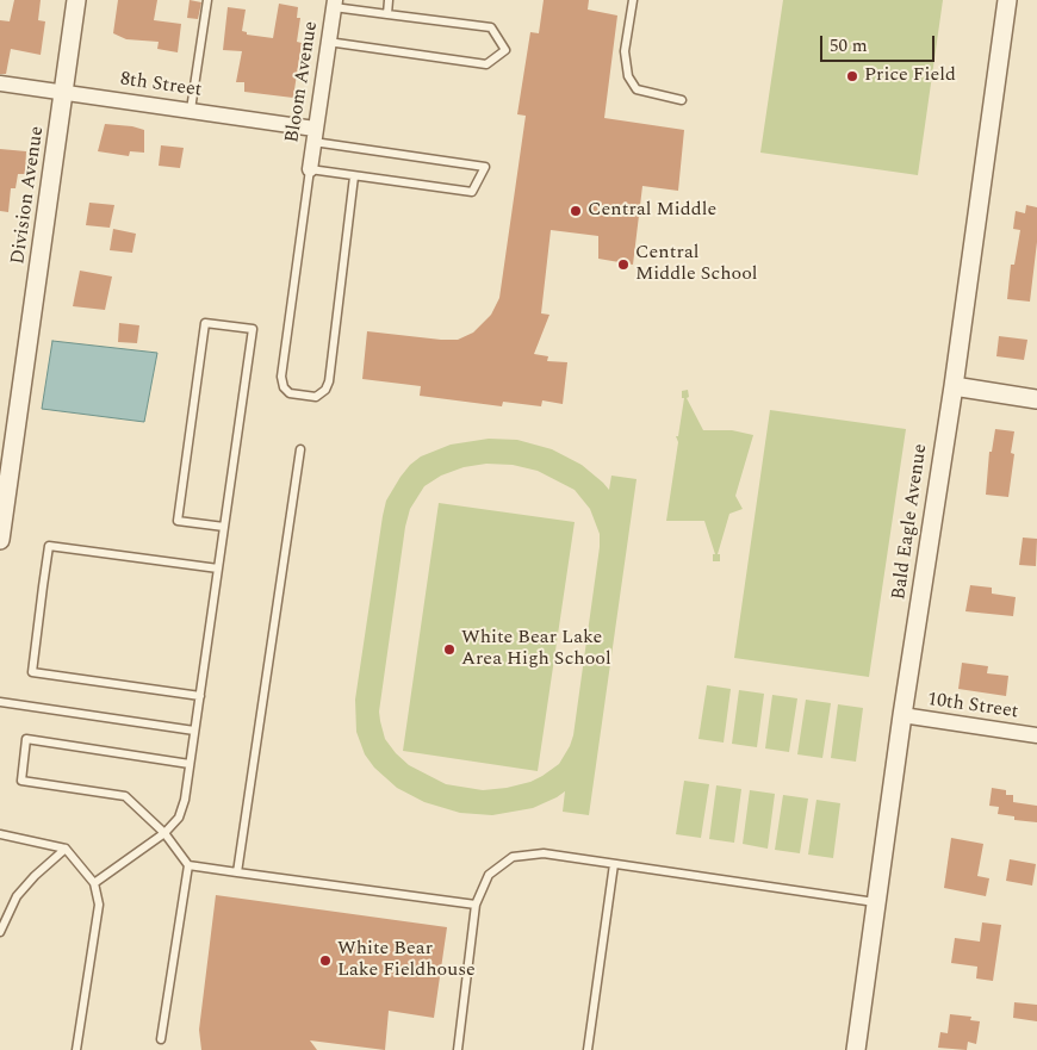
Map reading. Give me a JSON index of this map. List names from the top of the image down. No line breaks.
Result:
{"streets":{"street":["Bloom Avenue","8th Street","Division Avenue","Bald Eagle Avenue","10th Street"]},"crossings":[["Bloom Avenue","8th Street"],["8th Street","Division Avenue"],["Bald Eagle Avenue","10th Street"]],"places":["Price Field","Central Middle","Central Middle School","White Bear Lake Area High School","White Bear Lake Fieldhouse"],"scale_bar":"50 m"}
